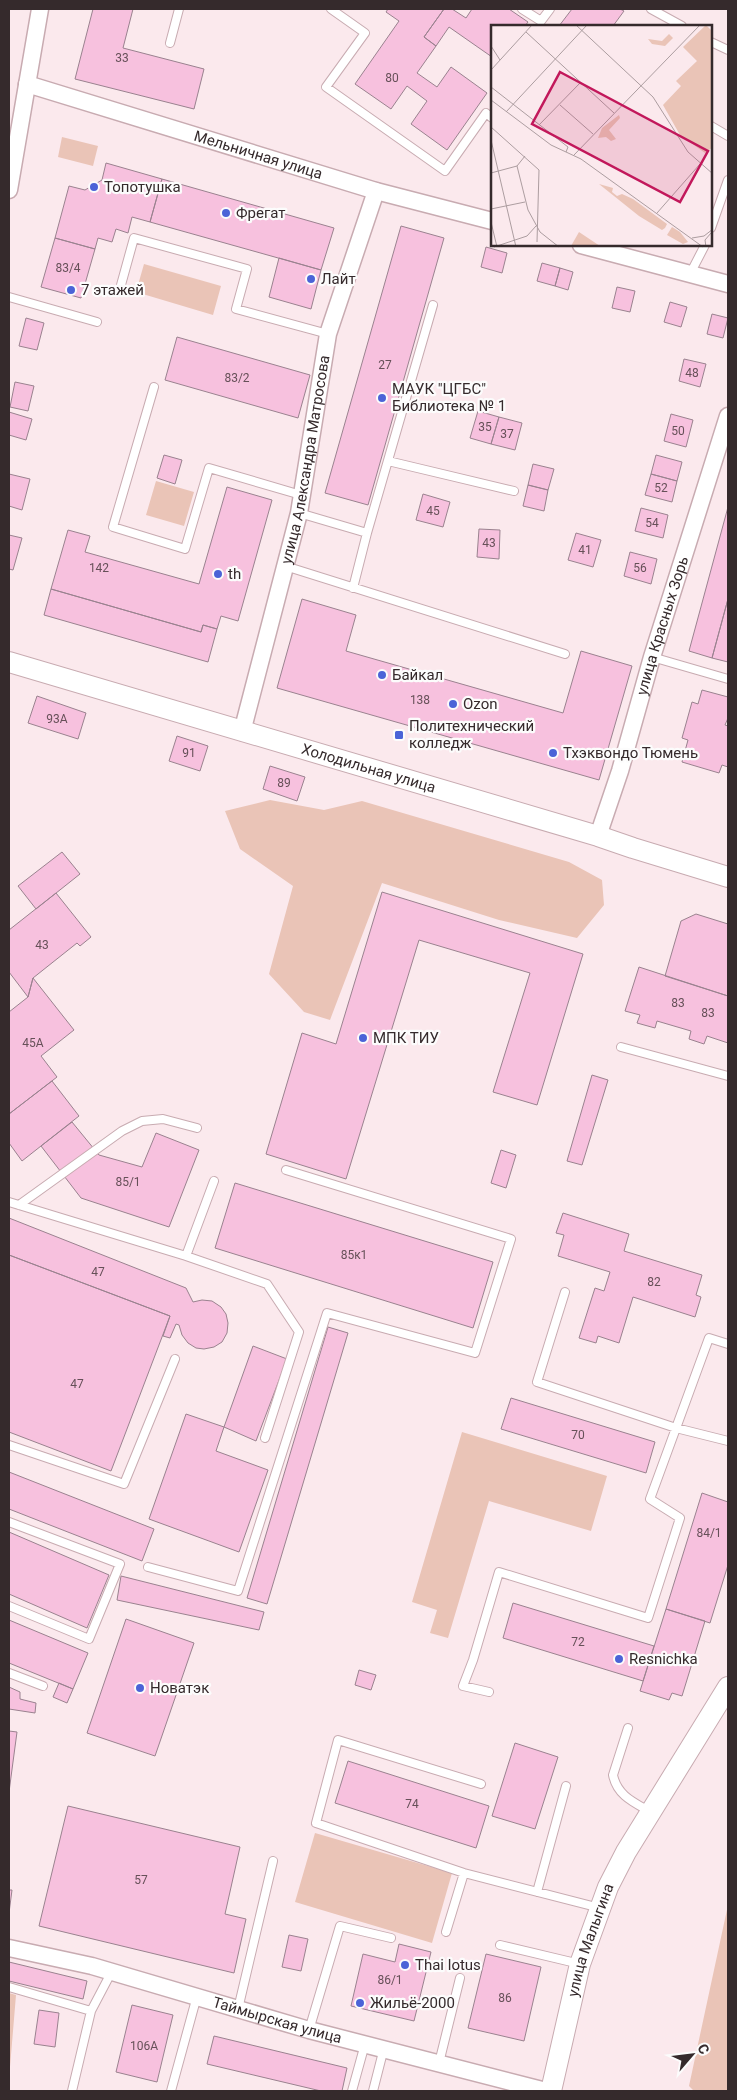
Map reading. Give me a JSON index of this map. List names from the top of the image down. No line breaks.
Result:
{"streets":{"street":["Мельничная улица","улица Александра Матросова","улица Красных Зорь","Холодильная улица","улица Малыгина","Таймырская улица"]},"crossings":[["Мельничная улица","улица Александра Матросова"],["улица Александра Матросова","Холодильная улица"],["улица Красных Зорь","Холодильная улица"],["улица Малыгина","Таймырская улица"]],"places":{"other":["Топотушка","Фрегат","Лайт","7 этажей","МАУК \"ЦГБС\" Библиотека № 1","th","Байкал","Ozon","Тхэквондо Тюмень","МПК ТИУ","Resnichka","Новатэк","Thai lotus","Жильё-2000"],"transit":["Политехнический колледж"]},"house_numbers":["33","80","83/4","27","48","83/2","35","50","37","52","45","54","43","41","142","56","138","93А","91","89","43","83","83","45А","85/1","85к1","47","82","47","70","84/1","72","74","57","86/1","86","106А"],"north":"top right"}
